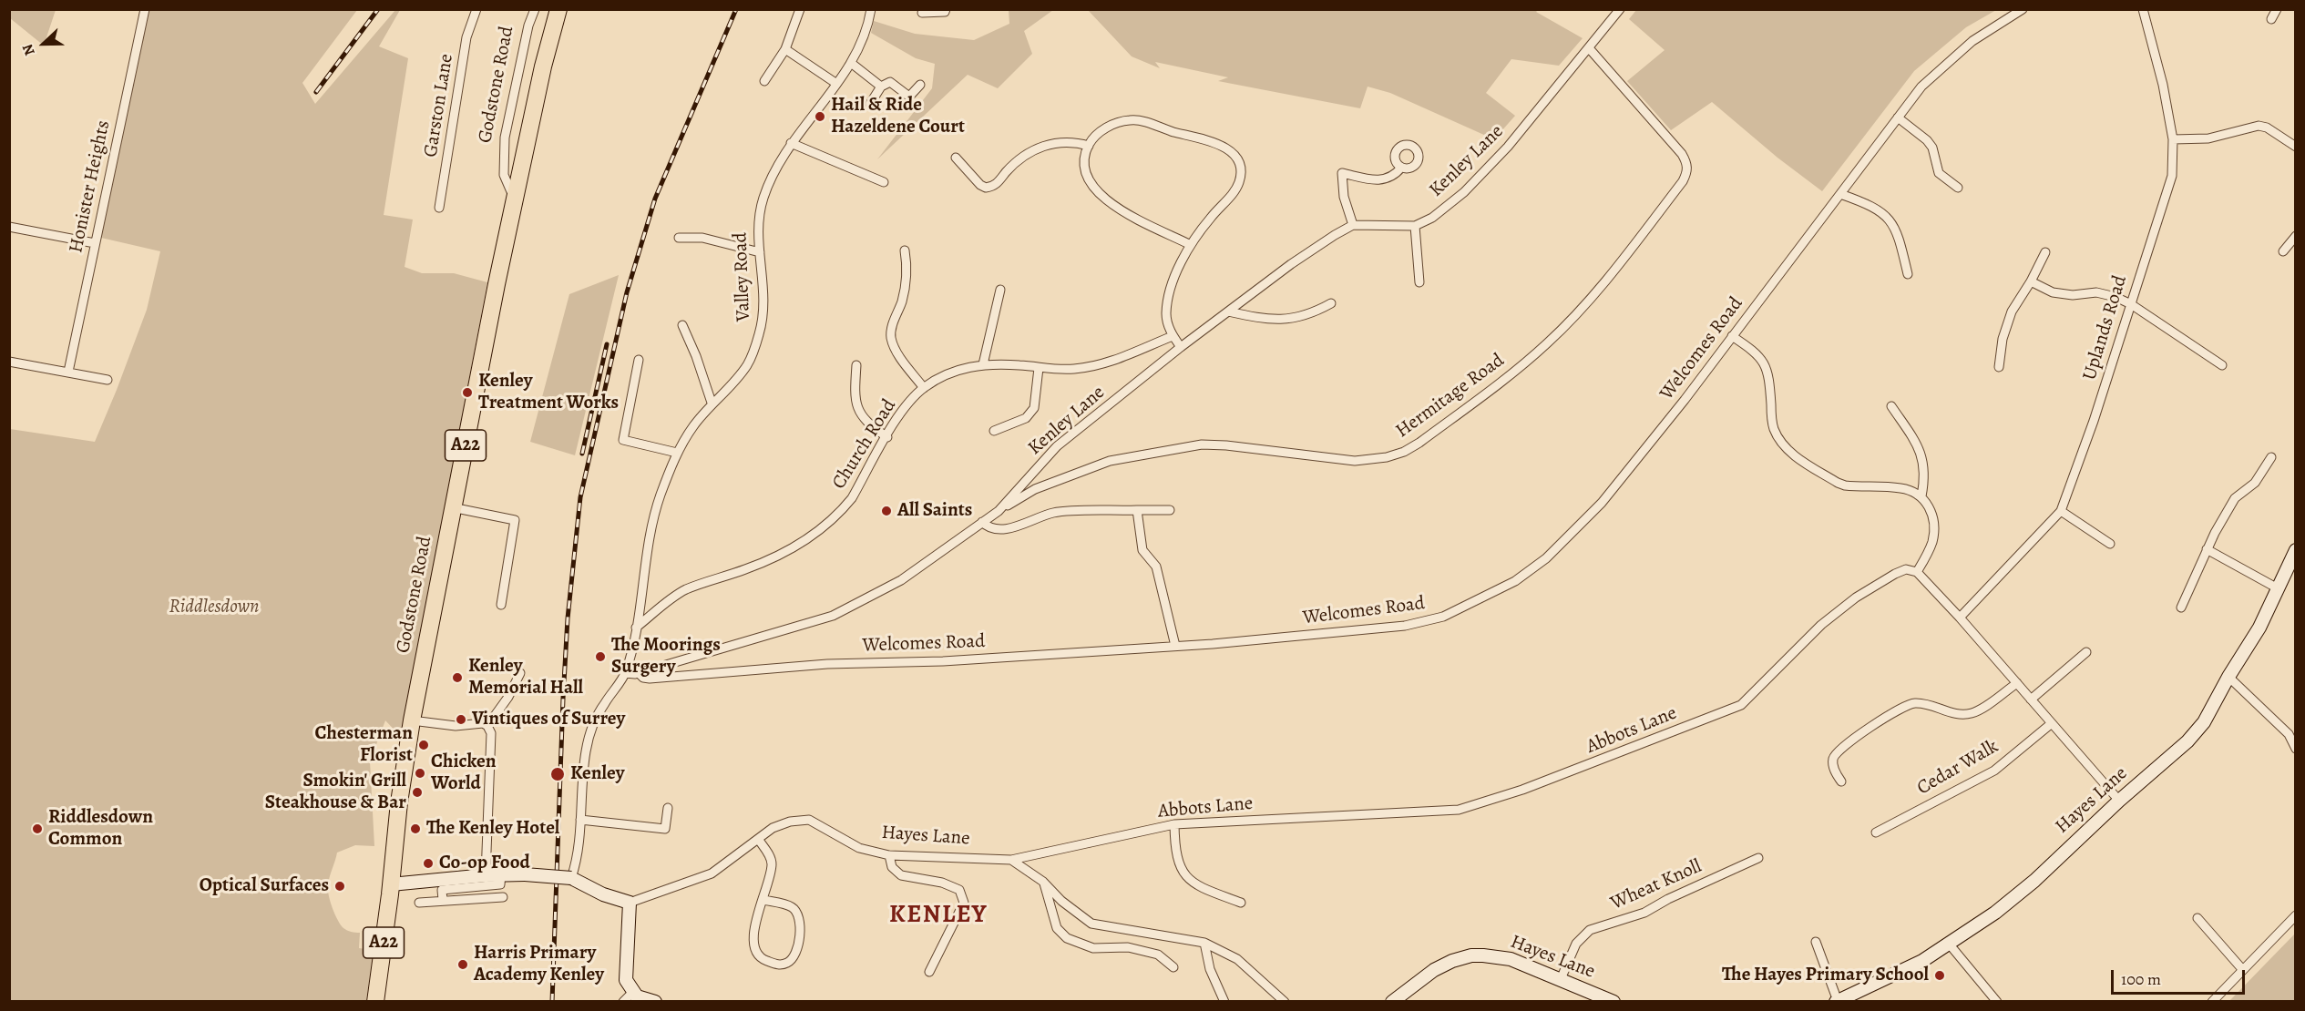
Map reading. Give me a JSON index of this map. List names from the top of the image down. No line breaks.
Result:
{"streets":{"highway":["Godstone Road","A22"],"street":["Garston Lane","Kenley Lane","Honister Heights","Valley Road","Uplands Road","Welcomes Road","Hermitage Road","Church Road","Abbots Lane","Cedar Walk","Hayes Lane","Wheat Knoll"]},"crossings":[["Kenley Lane","Valley Road"],["Kenley Lane","Welcomes Road"],["Kenley Lane","Hermitage Road"],["Valley Road","Church Road"],["Abbots Lane","Hayes Lane"],["Hayes Lane","Wheat Knoll"]],"districts":["KENLEY"],"parks":["Riddlesdown"],"places":["Hail & Ride Hazeldene Court","Kenley Treatment Works","All Saints","The Moorings Surgery","Kenley Memorial Hall","Vintiques of Surrey","Chesterman Florist","Chicken World","Kenley","Smokin' Grill Steakhouse & Bar","Riddlesdown Common","The Kenley Hotel","Co-op Food","Optical Surfaces","Harris Primary Academy Kenley","The Hayes Primary School"],"scale_bar":"100 m","north":"left"}
